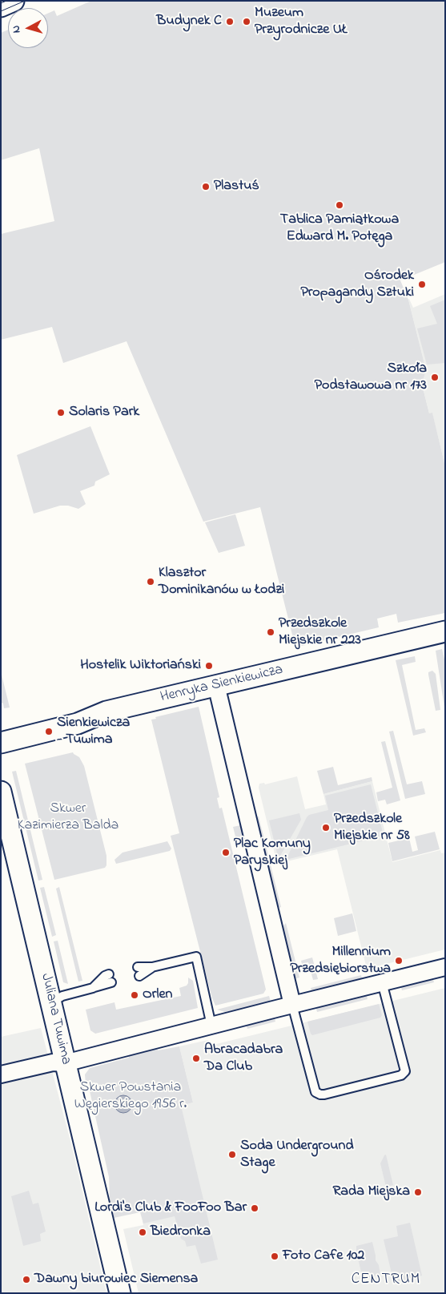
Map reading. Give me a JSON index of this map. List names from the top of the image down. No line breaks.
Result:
{"streets":{"street":["Henryka Sienkiewicza","Juliana Tuwima"]},"districts":["CENTRUM"],"parks":["Skwer Kazimierza Balda","Skwer Powstania Węgierskiego 1956 r."],"places":["Budynek C","Muzeum Przyrodnicze UŁ","Plastuś","Tablica Pamiątkowa Edward M. Potęga","Ośrodek Propagandy Sztuki","Szkoła Podstawowa nr 173","Solaris Park","Klasztor Dominikanów w Łodzi","Przedszkole Miejskie nr 223","Hostelik Wiktoriański","Sienkiewicza - Tuwima","Przedszkole Miejskie nr 58","Plac Komuny Paryskiej","Millennium Przedsiębiorstwa","Orlen","Abracadabra Da Club","Soda Underground Stage","Rada Miejska","Lordi's Club & FooFoo Bar","Biedronka","Foto Cafe 102","Dawny biurowiec Siemensa"],"north":"left"}
